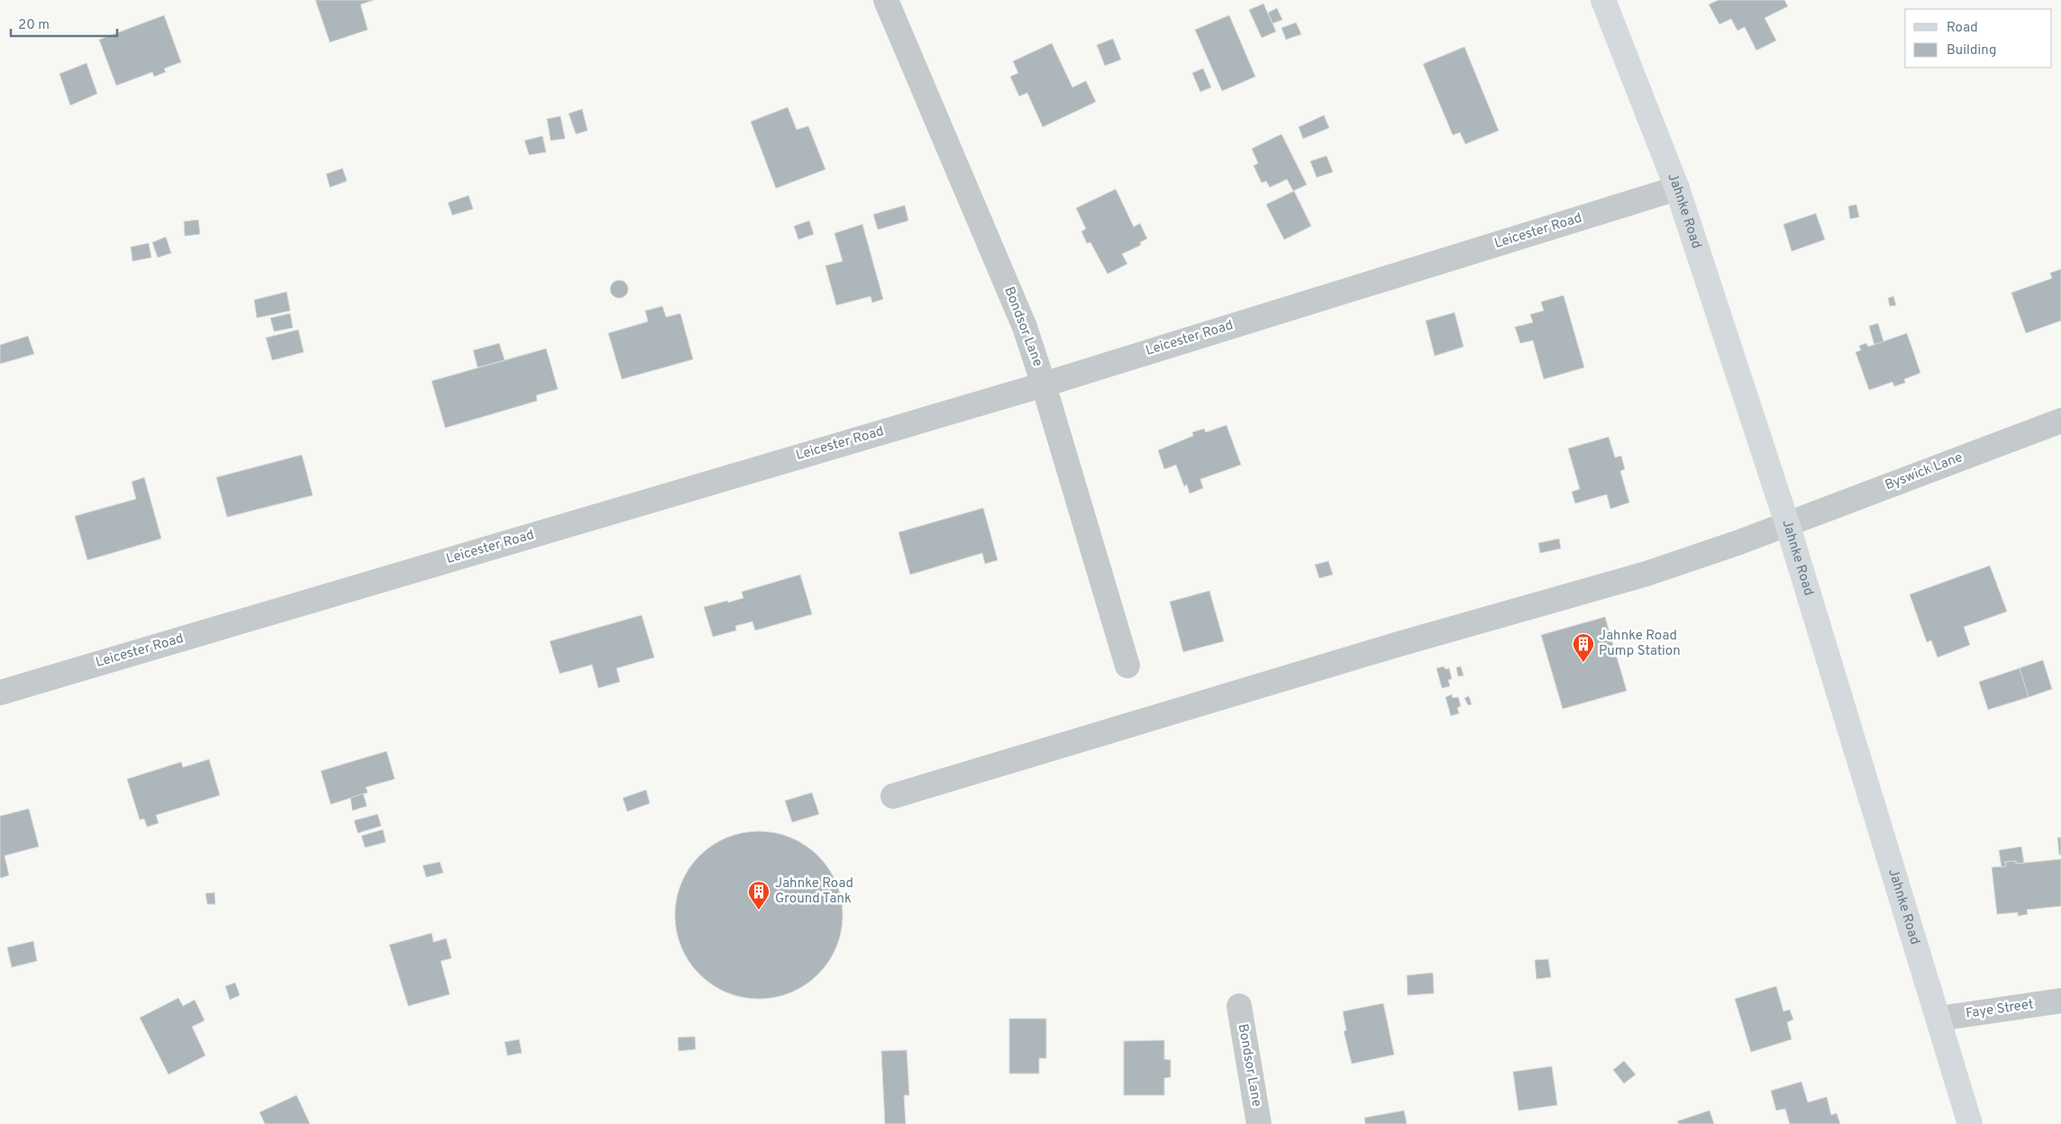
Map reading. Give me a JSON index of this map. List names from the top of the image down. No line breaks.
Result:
{"streets":{"main road":["Jahnke Road"],"street":["Leicester Road","Bondsor Lane","Byswick Lane","Faye Street"]},"crossings":[["Jahnke Road","Leicester Road"],["Jahnke Road","Byswick Lane"],["Jahnke Road","Faye Street"],["Leicester Road","Bondsor Lane"]],"places":{"building":["Jahnke Road Pump Station","Jahnke Road Ground Tank"]},"legend":["Road","Building"],"scale_bar":"20 m"}
